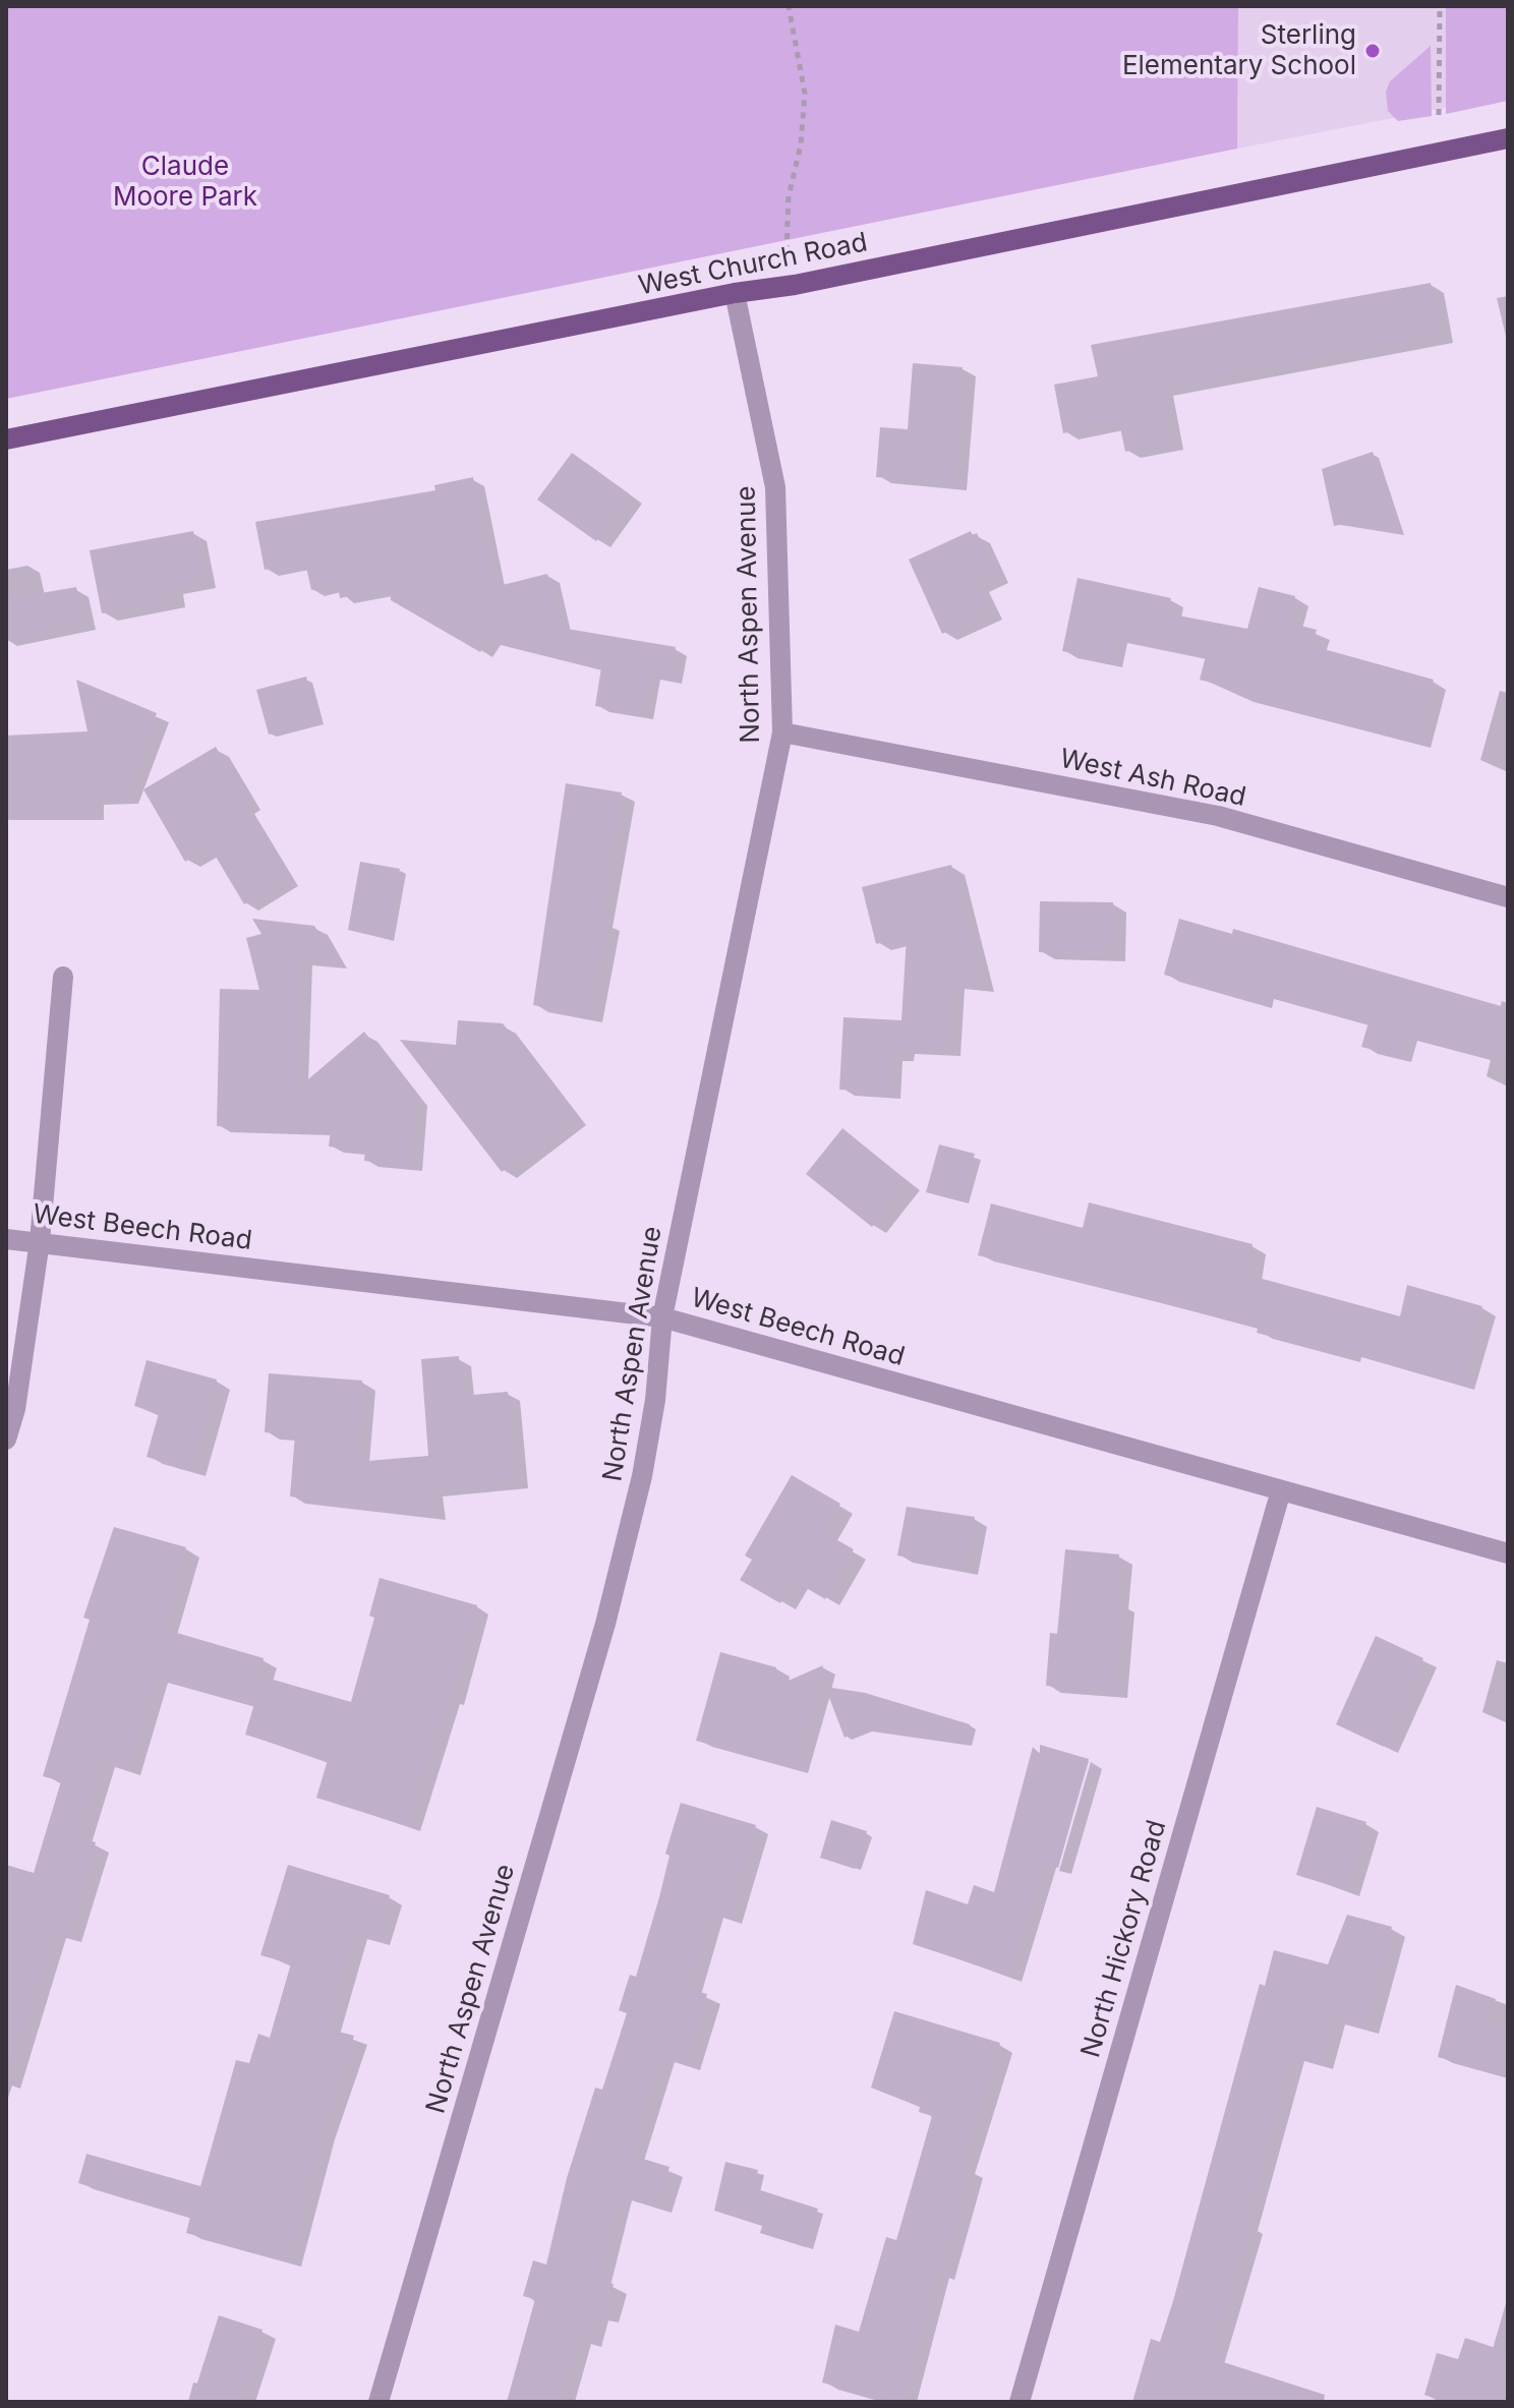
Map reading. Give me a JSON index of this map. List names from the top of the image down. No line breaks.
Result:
{"streets":{"main road":["West Church Road"],"street":["North Aspen Avenue","West Ash Road","West Beech Road","North Hickory Road"]},"crossings":[["West Church Road","North Aspen Avenue"],["North Aspen Avenue","West Ash Road"],["North Aspen Avenue","West Beech Road"],["West Beech Road","North Hickory Road"]],"parks":["Claude Moore Park"],"places":["Sterling Elementary School"]}
